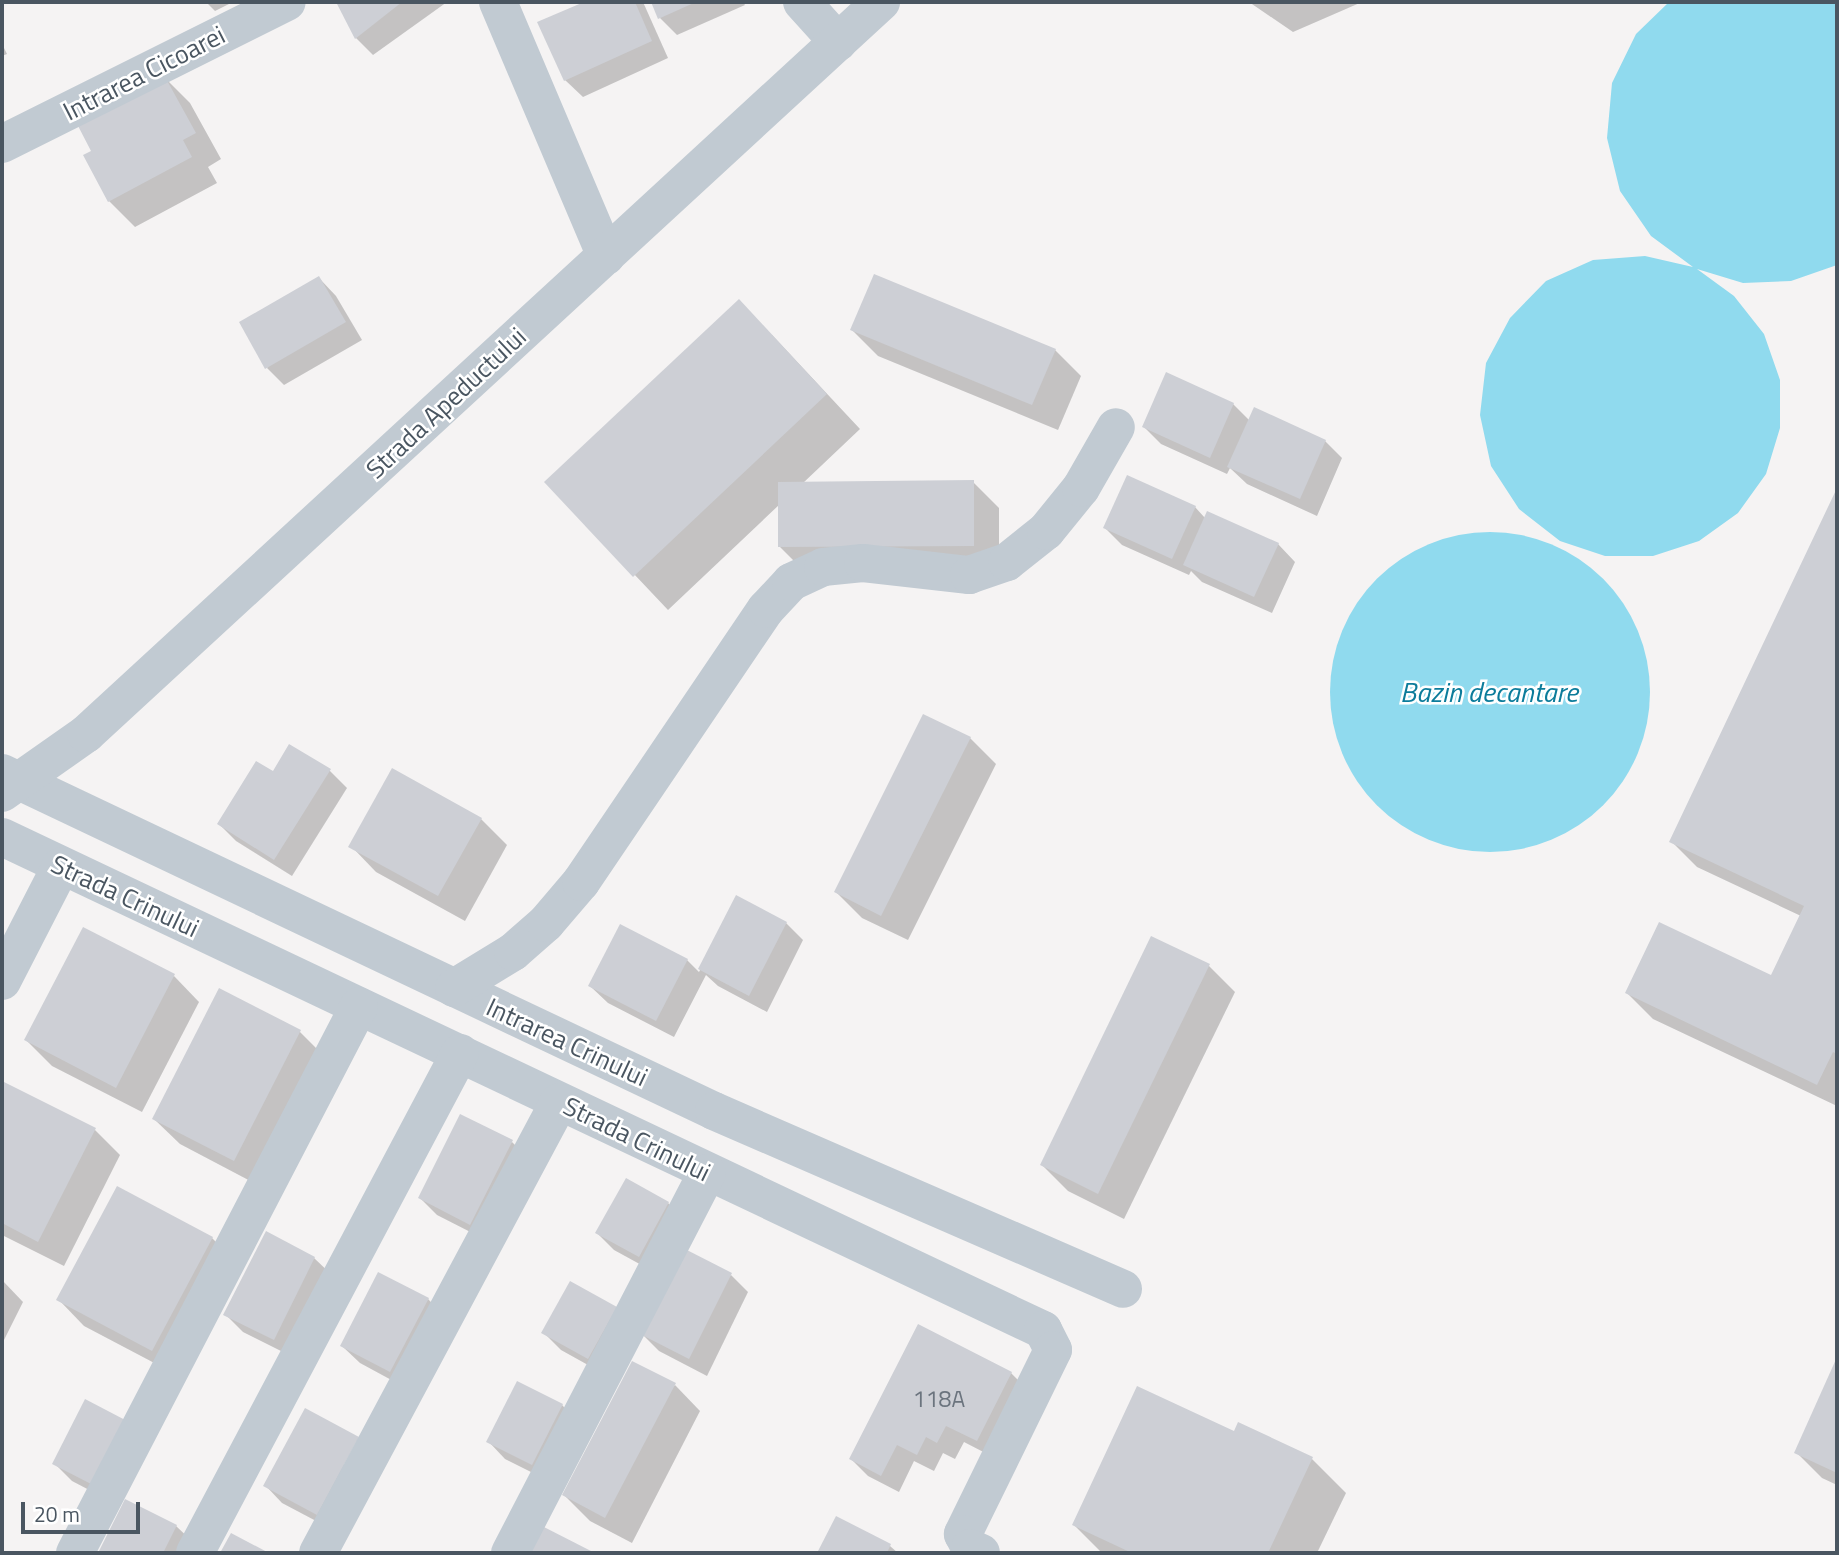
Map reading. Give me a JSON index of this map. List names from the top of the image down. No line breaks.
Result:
{"streets":{"street":["Intrarea Cicoarei","Strada Apeductului","Strada Crinului","Intrarea Crinului"]},"crossings":[["Strada Apeductului","Intrarea Crinului"]],"water":["Bazin decantare"],"house_numbers":["118A"],"scale_bar":"20 m"}
